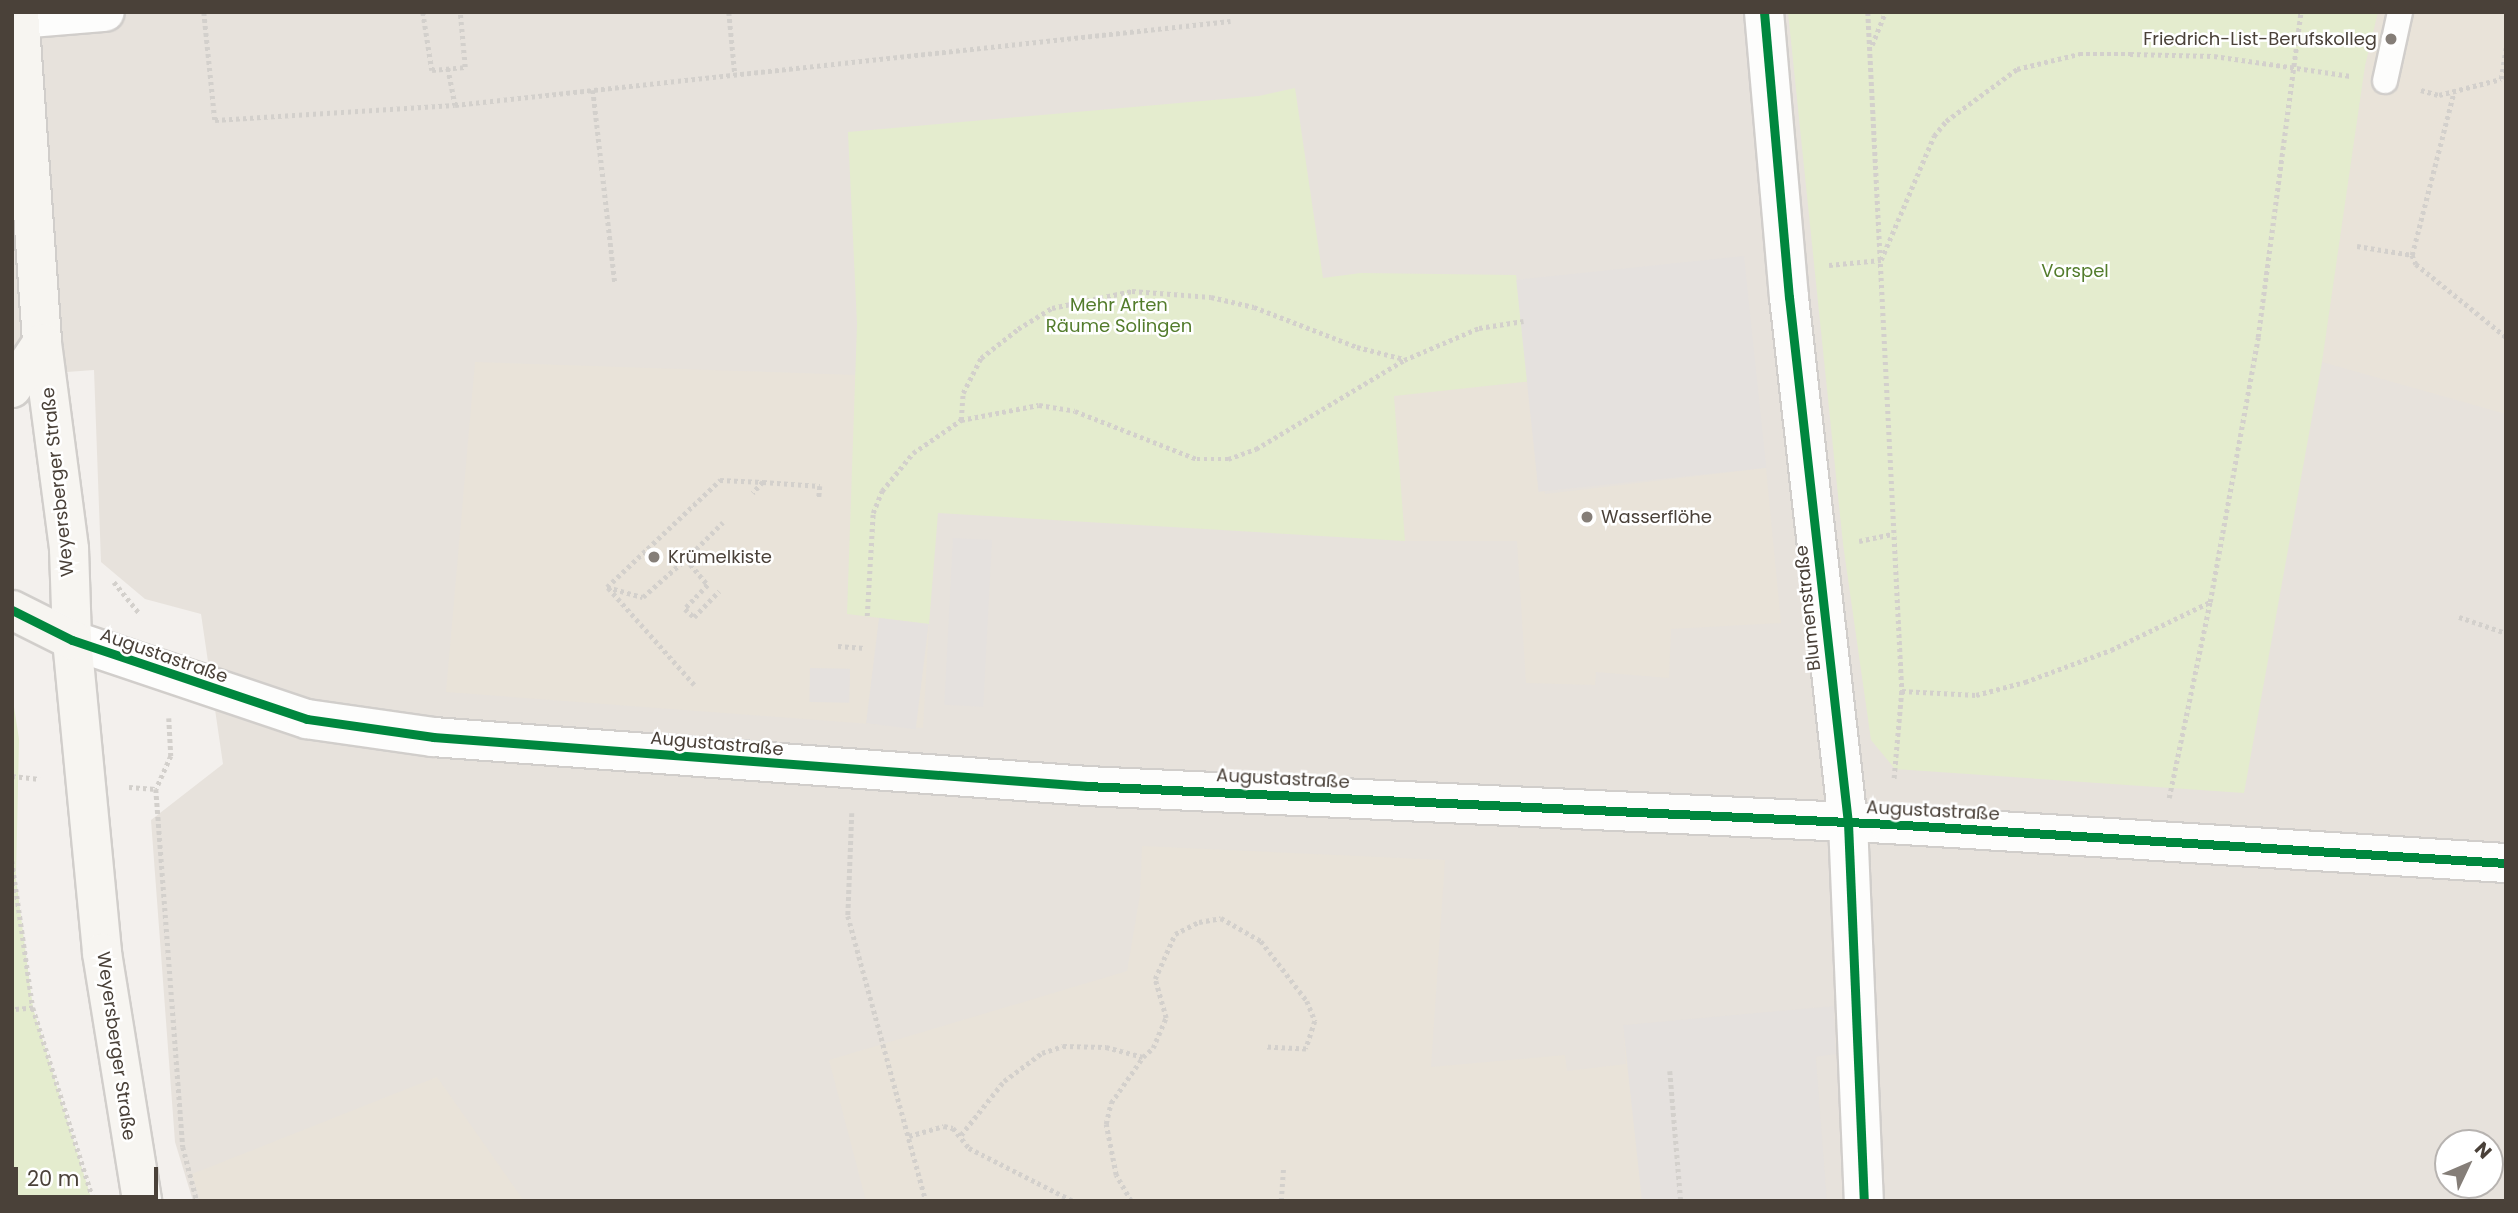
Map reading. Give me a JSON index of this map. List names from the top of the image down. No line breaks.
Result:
{"streets":{"street":["Weyersberger Straße","Blumenstraße","Augustastraße"]},"crossings":[["Weyersberger Straße","Augustastraße"],["Blumenstraße","Augustastraße"]],"parks":["Vorspel","Mehr Arten Räume Solingen"],"places":["Friedrich-List-Berufskolleg","Wasserflöhe","Krümelkiste"],"scale_bar":"20 m","north":"top right"}
